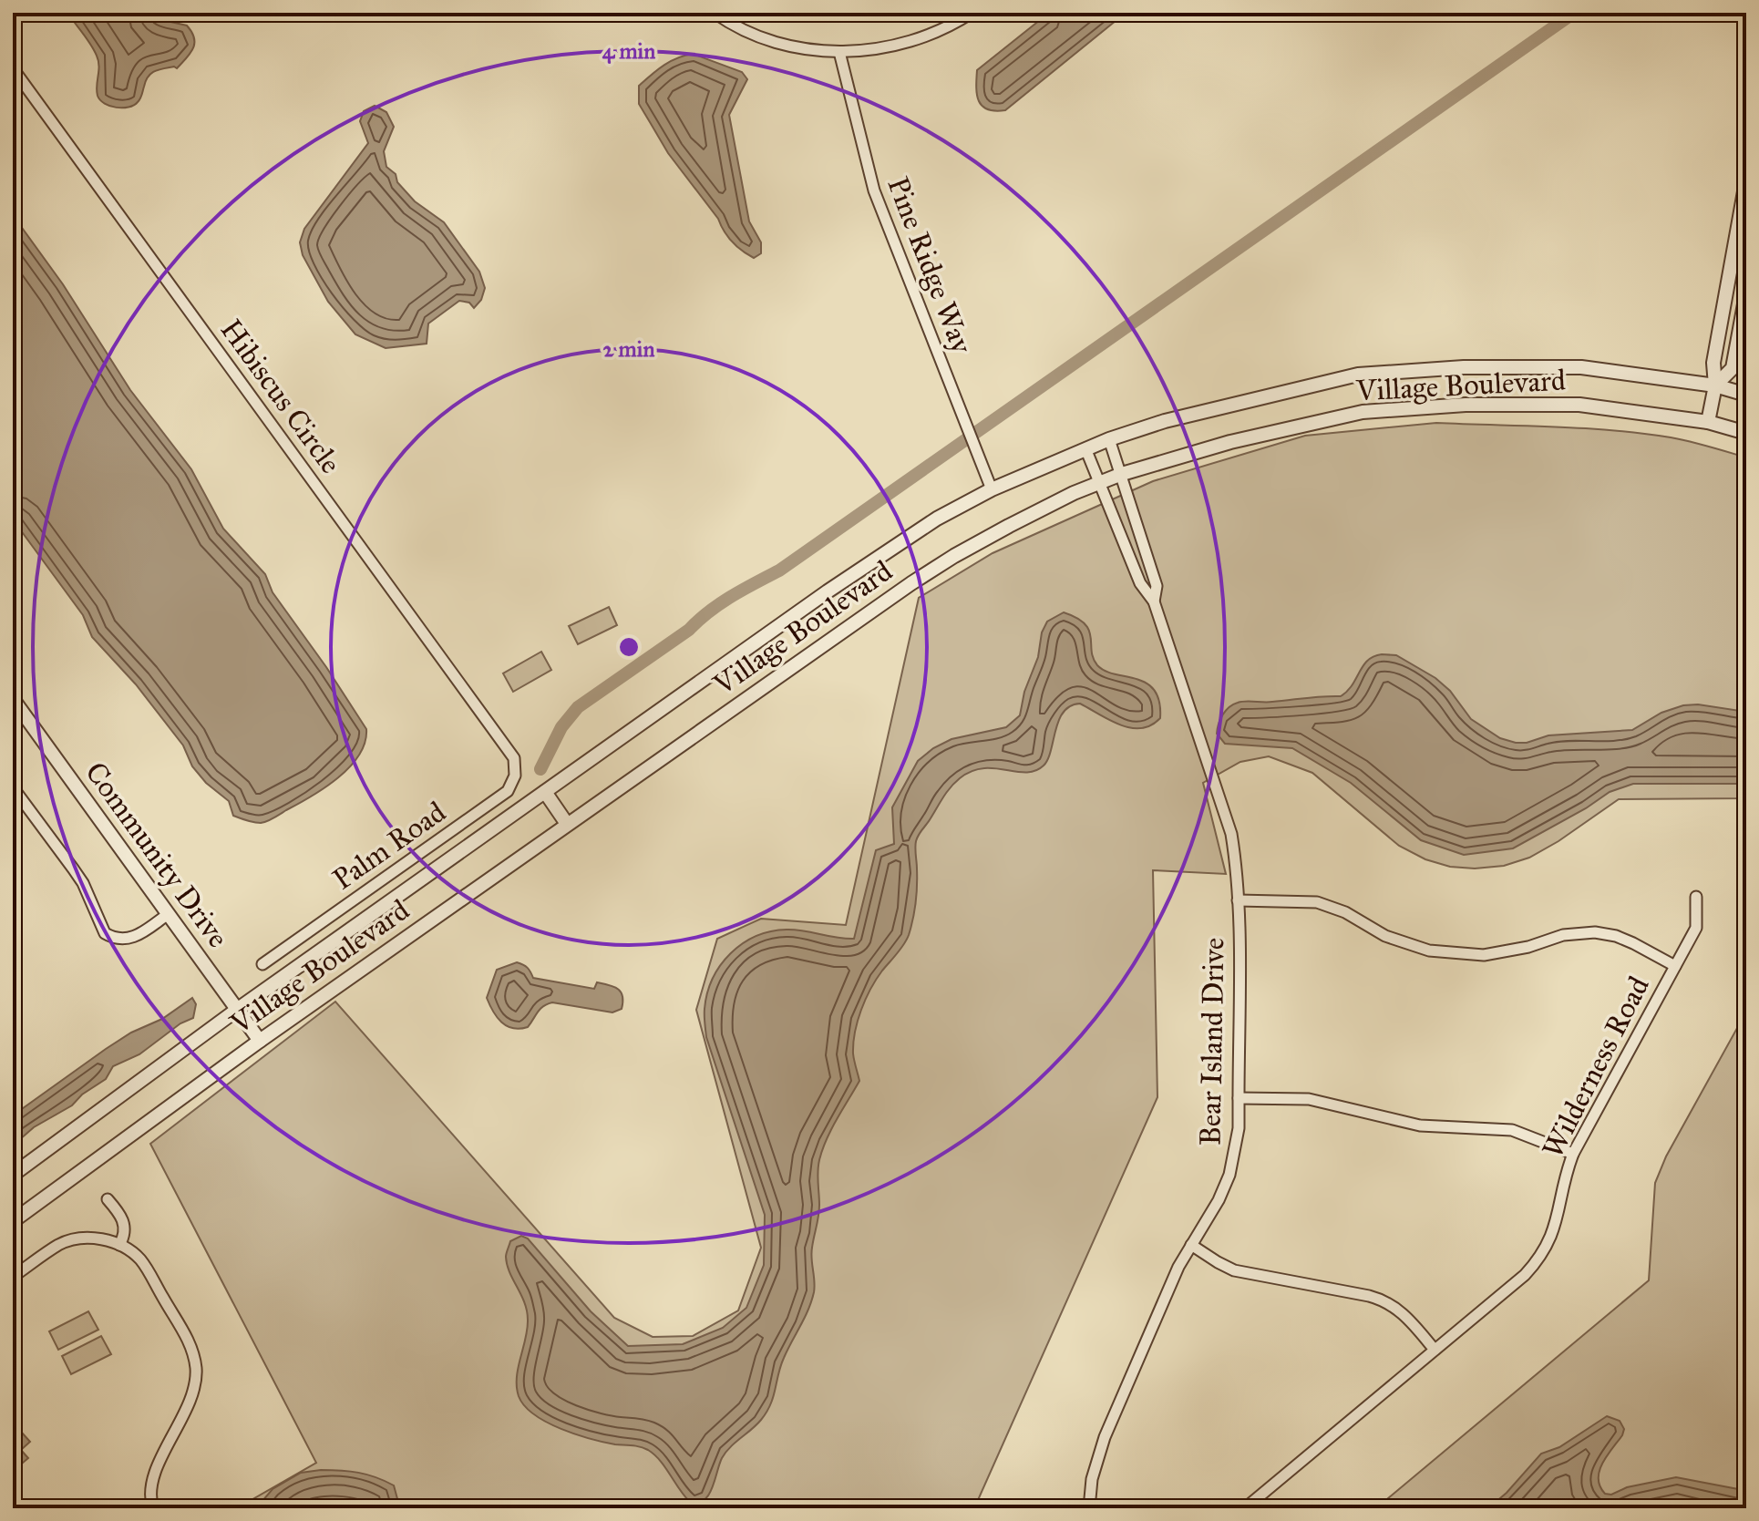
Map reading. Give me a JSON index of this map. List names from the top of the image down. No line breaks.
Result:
{"streets":{"street":["Pine Ridge Way","Village Boulevard","Hibiscus Circle","Palm Road","Community Drive","Bear Island Drive","Wilderness Road"]},"crossings":[["Pine Ridge Way","Village Boulevard"],["Village Boulevard","Community Drive"],["Village Boulevard","Bear Island Drive"],["Hibiscus Circle","Palm Road"],["Bear Island Drive","Wilderness Road"]],"rings":["4 min","2 min"]}
